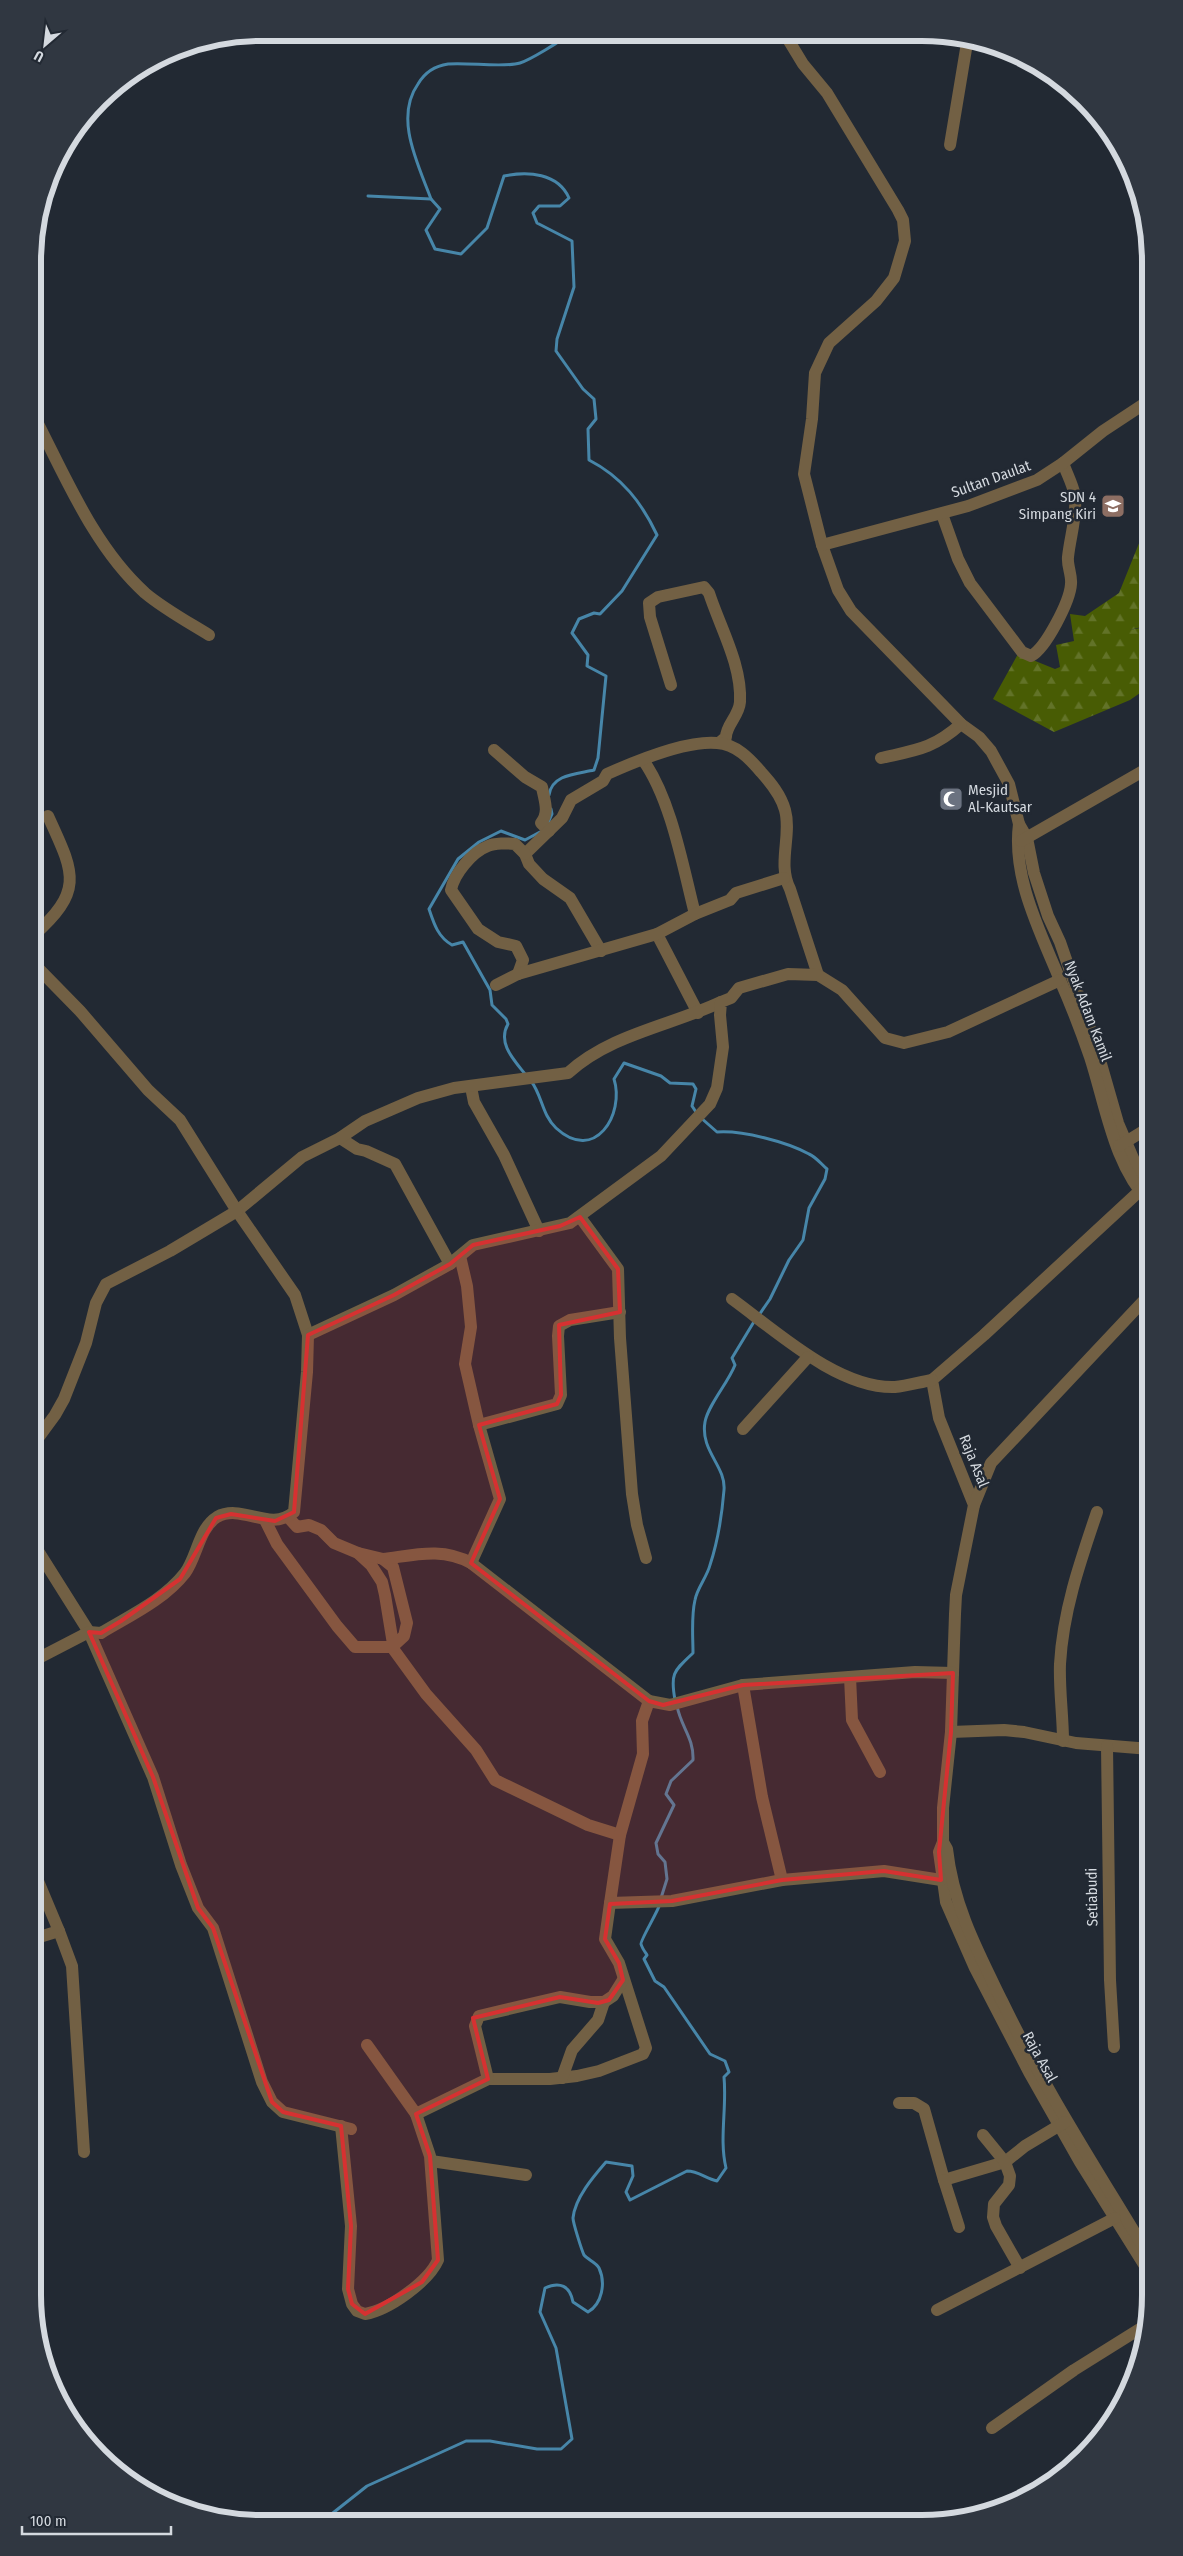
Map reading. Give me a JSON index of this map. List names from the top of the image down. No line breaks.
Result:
{"streets":{"street":["Sultan Daulat","Nyak Adam Kamil","Raja Asal","Setiabudi"]},"places":{"school or university":["SDN 4 Simpang Kiri"],"mosque":["Mesjid Al-Kautsar"]},"scale_bar":"100 m","north":"bottom left"}
